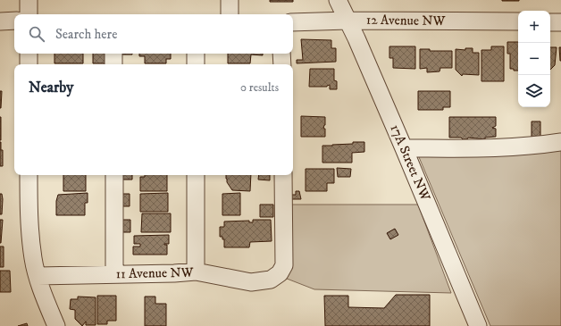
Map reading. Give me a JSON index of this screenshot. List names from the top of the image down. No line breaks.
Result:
{"streets":{"street":["12 Avenue NW","17A Street NW","11 Avenue NW"]},"crossings":[["12 Avenue NW","17A Street NW"]],"page":{"map_buttons":["+","−"],"search":"Search here","heading":["Nearby","0 results"]}}
